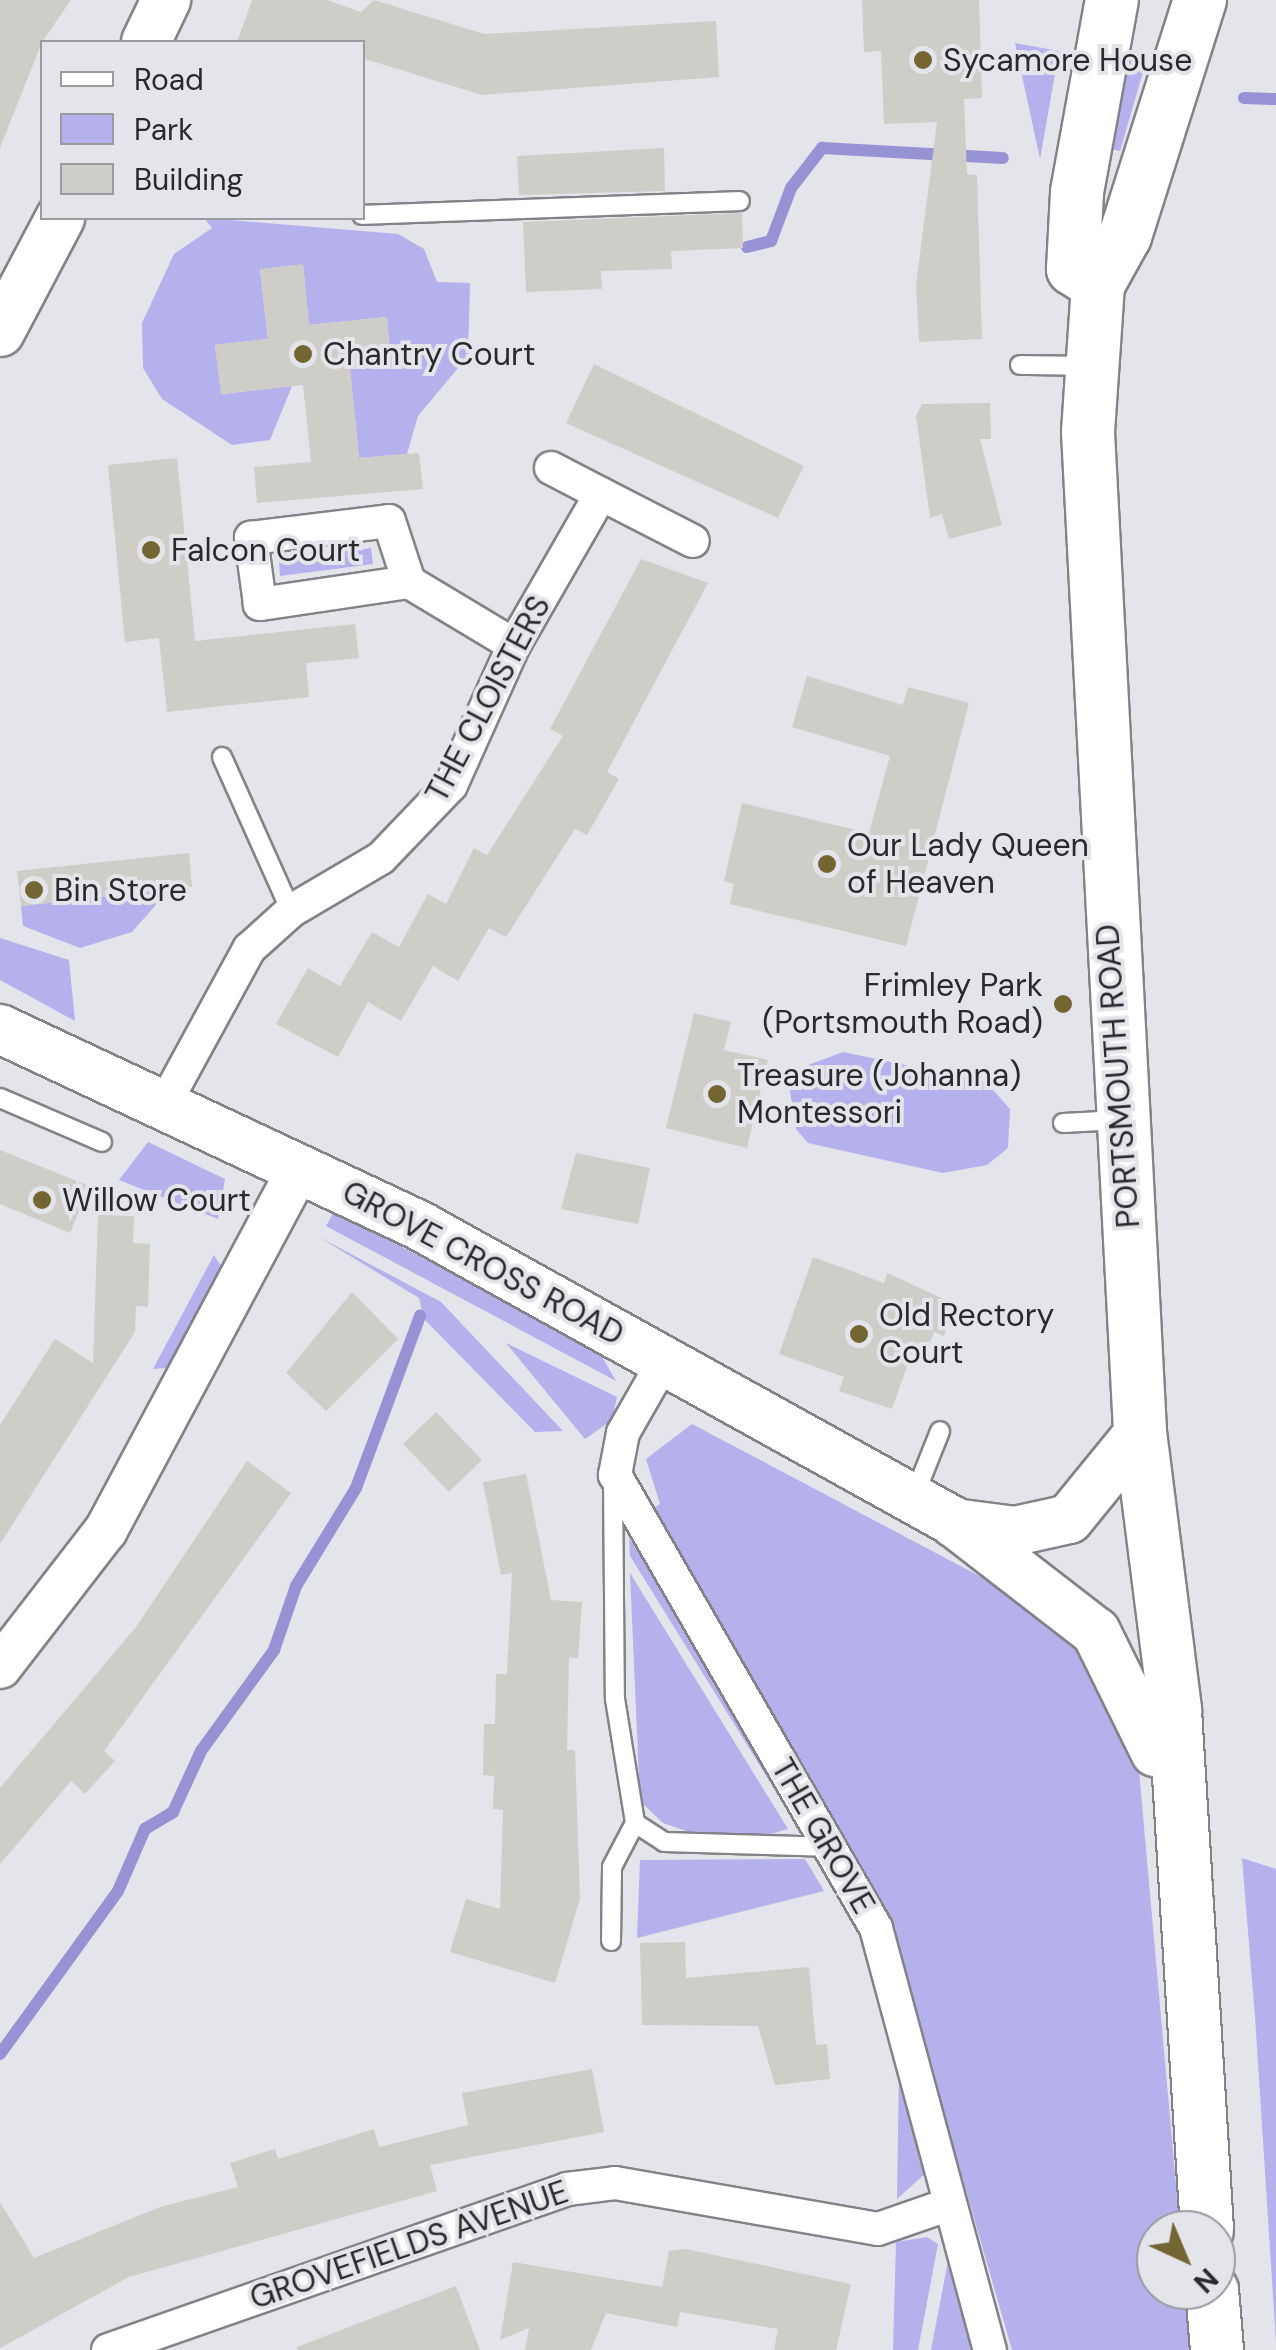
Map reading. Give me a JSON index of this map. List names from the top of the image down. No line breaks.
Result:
{"streets":{"main road":["PORTSMOUTH ROAD","GROVE CROSS ROAD"],"street":["THE CLOISTERS","THE GROVE","GROVEFIELDS AVENUE"]},"crossings":[["THE CLOISTERS","GROVE CROSS ROAD"],["PORTSMOUTH ROAD","GROVE CROSS ROAD"],["THE GROVE","GROVEFIELDS AVENUE"]],"places":["Sycamore House","Chantry Court","Falcon Court","Our Lady Queen of Heaven","Bin Store","Frimley Park (Portsmouth Road)","Treasure (Johanna) Montessori","Willow Court","Old Rectory Court"],"legend":["Road","Park","Building"],"north":"bottom right"}
